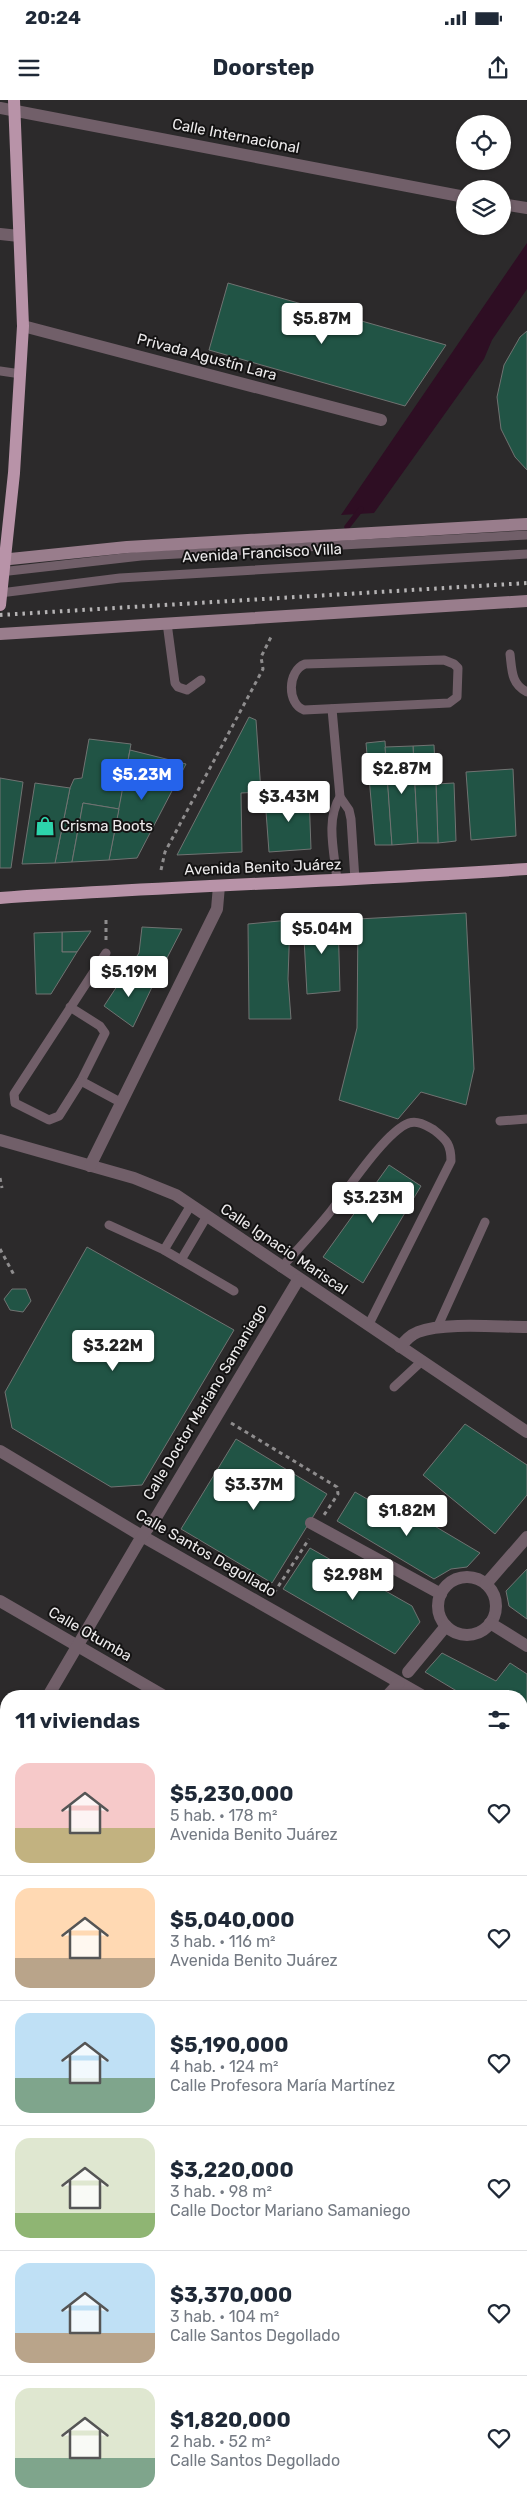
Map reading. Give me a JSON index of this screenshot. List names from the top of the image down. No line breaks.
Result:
{"streets":{"main road":["Avenida Francisco Villa","Avenida Benito Juárez"],"street":["Calle Internacional","Privada Agustín Lara","Calle Ignacio Mariscal","Calle Doctor Mariano Samaniego","Calle Santos Degollado","Calle Otumba"]},"crossings":[["Calle Ignacio Mariscal","Calle Doctor Mariano Samaniego"],["Calle Doctor Mariano Samaniego","Calle Santos Degollado"],["Calle Doctor Mariano Samaniego","Calle Otumba"]],"places":{"shop":["Crisma Boots"]},"page":{"status":"20:24","header":"Doorstep","price":["$5.87M","$2.87M","$5.23M","$3.43M","$5.04M","$5.19M","$3.23M","$3.22M","$3.37M","$1.82M","$2.98M"],"heading":"11 viviendas","list":[{"name":"$5,230,000","note":"5 hab. · 178 m² · Avenida Benito Juárez"},{"name":"$5,040,000","note":"3 hab. · 116 m² · Avenida Benito Juárez"},{"name":"$5,190,000","note":"4 hab. · 124 m² · Calle Profesora María Martínez"},{"name":"$3,220,000","note":"3 hab. · 98 m² · Calle Doctor Mariano Samaniego"},{"name":"$3,370,000","note":"3 hab. · 104 m² · Calle Santos Degollado"},{"name":"$1,820,000","note":"2 hab. · 52 m² · Calle Santos Degollado"}]}}
